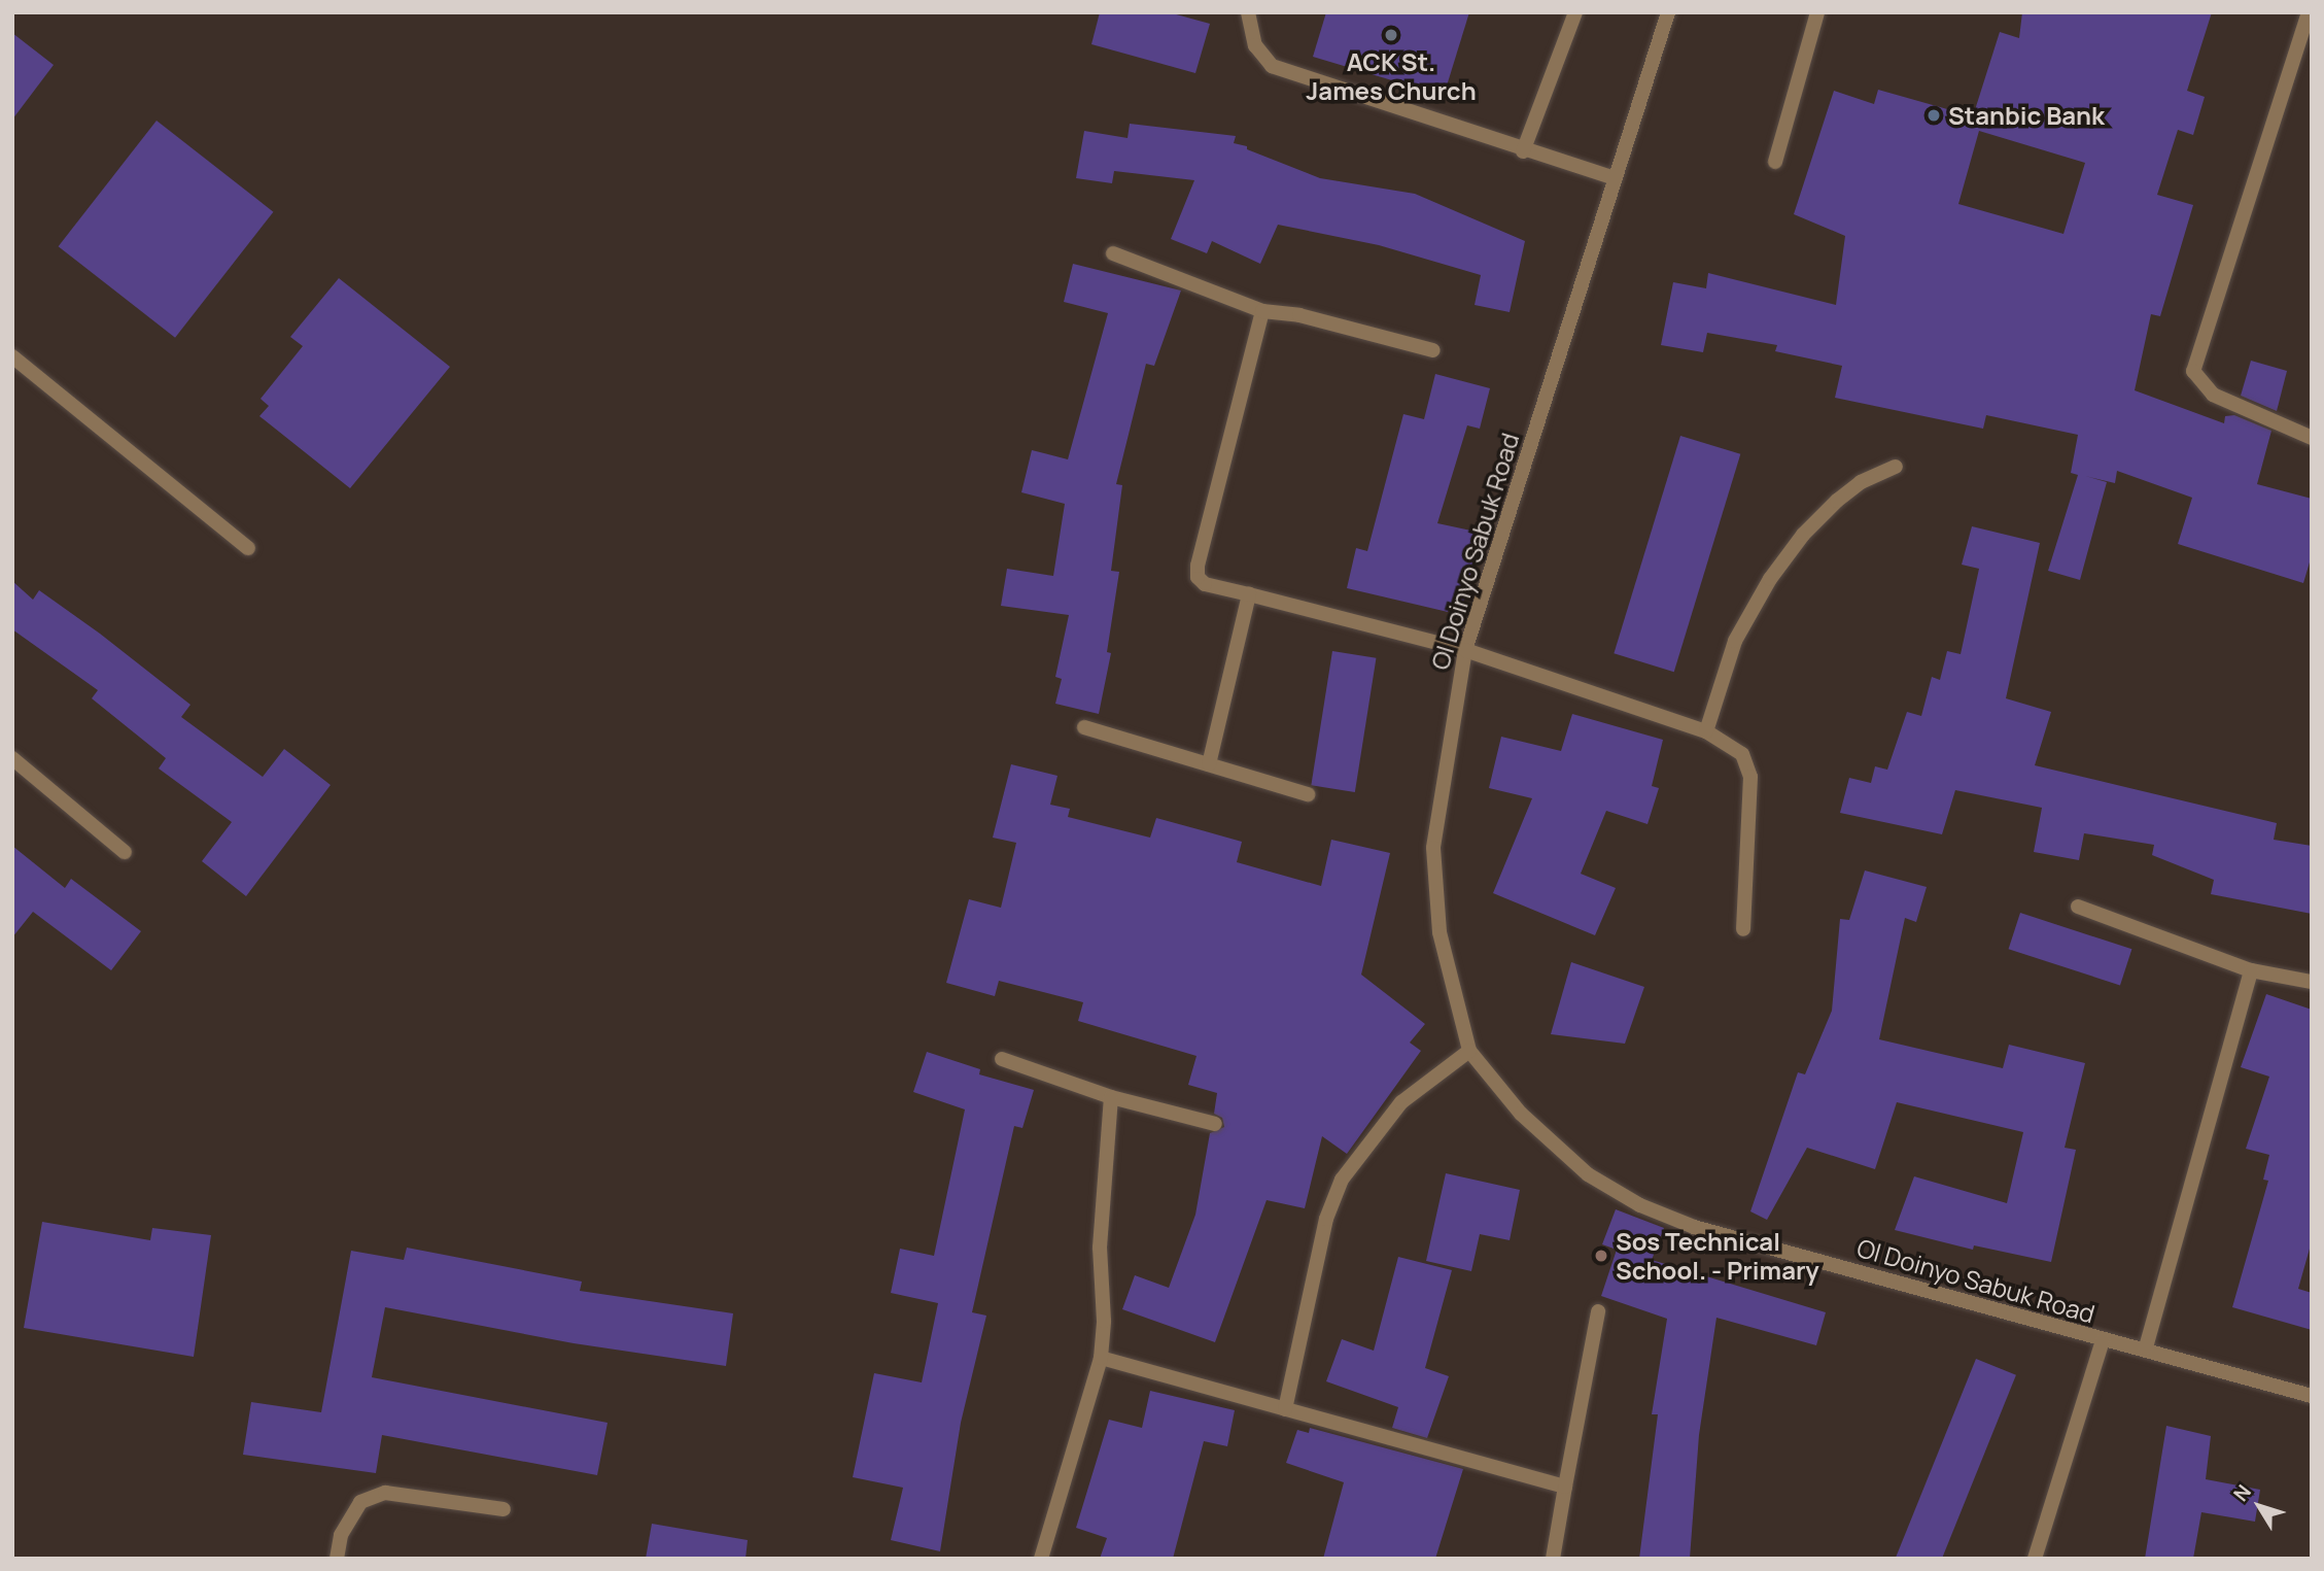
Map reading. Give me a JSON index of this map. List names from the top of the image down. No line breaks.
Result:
{"streets":{"street":["Ol Doinyo Sabuk Road"]},"places":["ACK St. James Church","Stanbic Bank","Sos Technical School. - Primary"],"north":"top left"}
